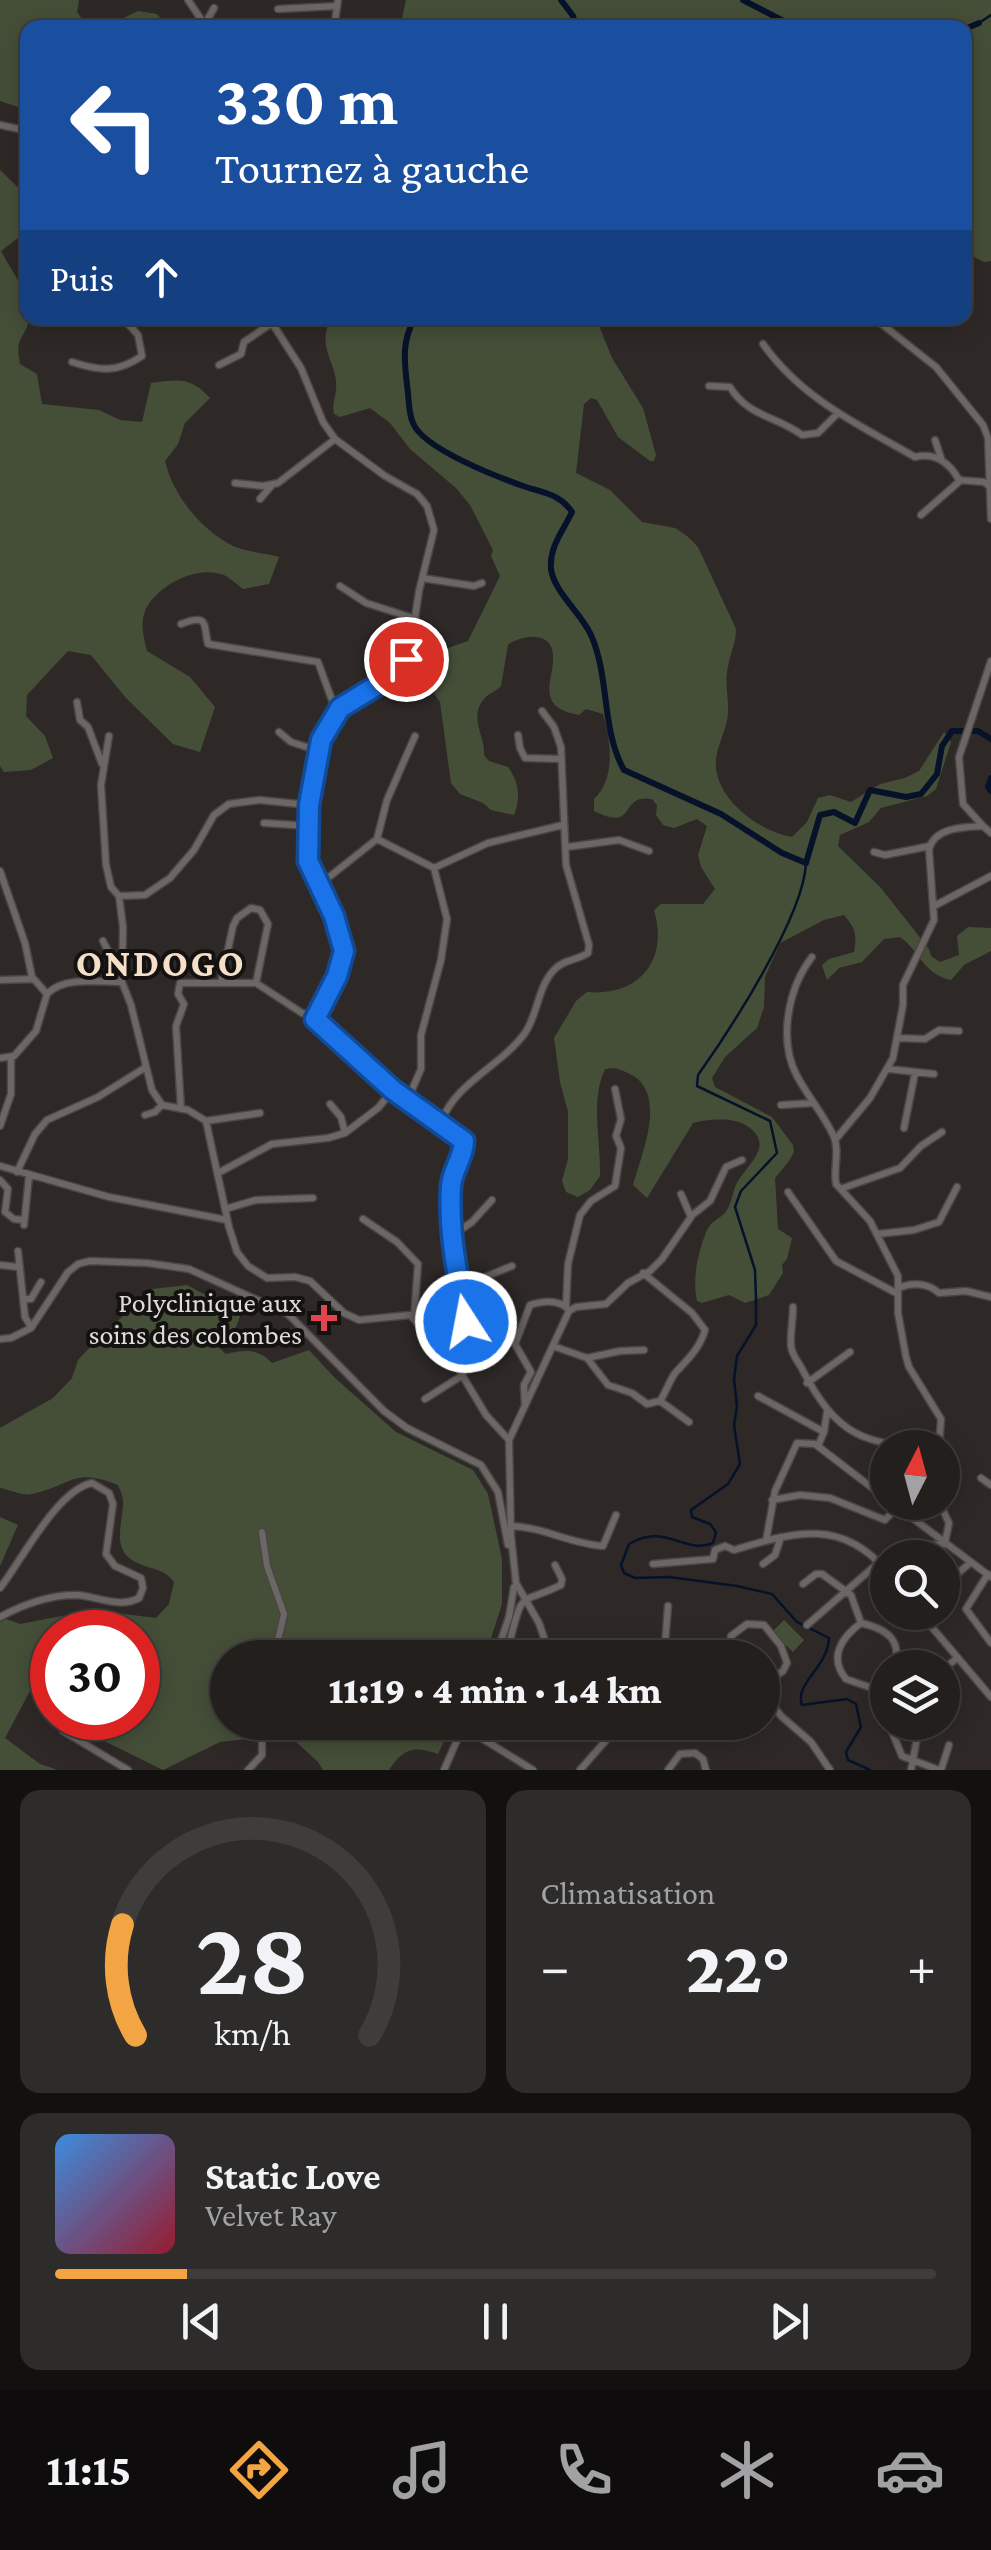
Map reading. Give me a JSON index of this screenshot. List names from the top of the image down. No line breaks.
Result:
{"districts":["ONDOGO"],"places":{"health":["Polyclinique aux soins des colombes"]},"north":"top","page":{"turn":["330 m","Tournez à gauche"],"then":"Puis","limit":"30","trip":"11:19 · 4 min · 1.4 km","tile":"Climatisation","heat":["−","22°","+"],"song":["Static Love","Velvet Ray"],"tabs":"11:15","gauge":["28","km/h"]}}
